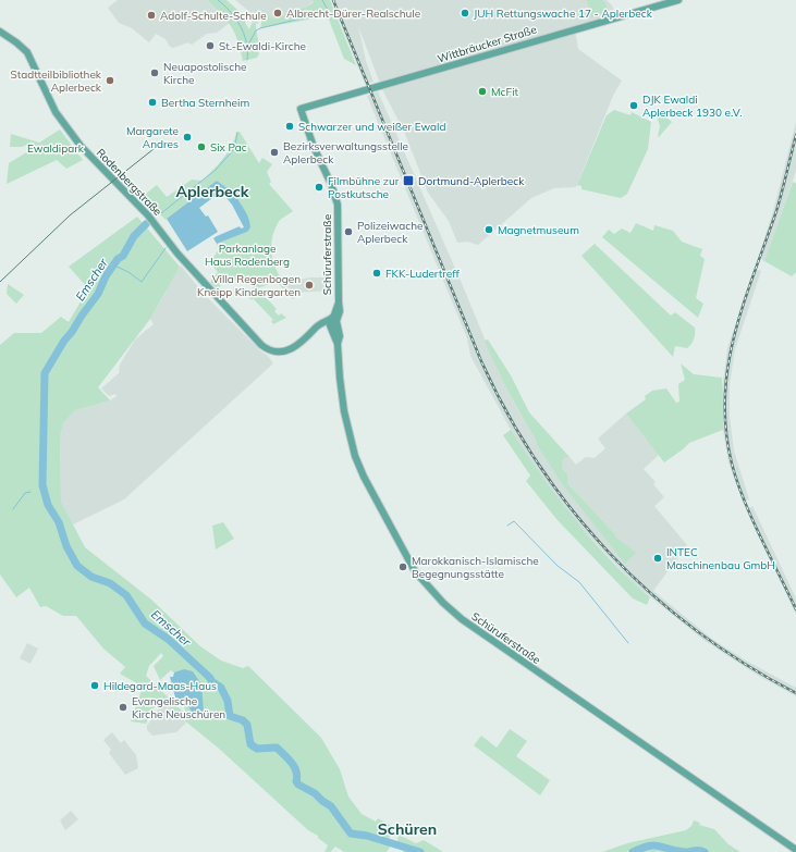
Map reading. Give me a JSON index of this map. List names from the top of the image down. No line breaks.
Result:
{"streets":{"main road":["Wittbräucker Straße","Rodenbergstraße","Schüruferstraße"]},"crossings":[["Wittbräucker Straße","Schüruferstraße"],["Rodenbergstraße","Schüruferstraße"]],"districts":["Aplerbeck","Schüren"],"water":["Emscher"],"parks":["Ewaldipark","Parkanlage Haus Rodenberg"],"places":{"other":["Albrecht-Dürer-Realschule","JUH Rettungswache 17 - Aplerbeck","Adolf-Schulte-Schule","St.-Ewaldi-Kirche","Neuapostolische Kirche","Stadtteilbibliothek Aplerbeck","McFit","Bertha Sternheim","DJK Ewaldi Aplerbeck 1930 e.V.","Schwarzer und weißer Ewald","Margarete Andres","Six Pac","Bezirksverwaltungsstelle Aplerbeck","Filmbühne zur Postkutsche","Magnetmuseum","Polizeiwache Aplerbeck","FKK-Ludertreff","Villa Regenbogen Kneipp Kindergarten","INTEC Maschinenbau GmbH","Marokkanisch-Islamische Begegnungsstätte","Hildegard-Maas-Haus","Evangelische Kirche Neuschüren"],"transit":["Dortmund-Aplerbeck"]}}
